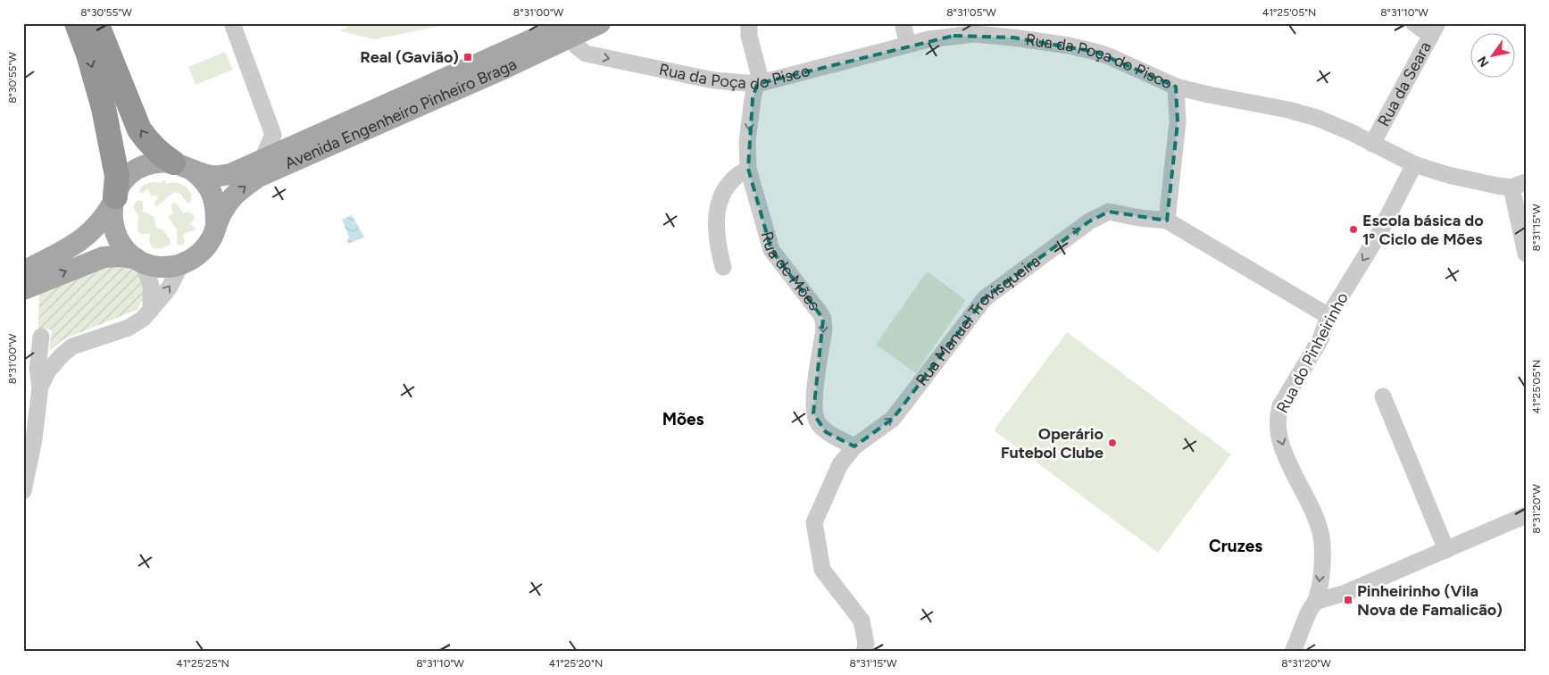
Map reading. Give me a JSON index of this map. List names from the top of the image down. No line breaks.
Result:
{"streets":{"main road":["Avenida Engenheiro Pinheiro Braga"],"street":["Rua da Poça do Pisco","Rua da Seara","Rua de Mões","Rua Manuel Trovisqueira","Rua do Pinheirinho"]},"crossings":[["Rua da Poça do Pisco","Rua da Seara"],["Rua da Poça do Pisco","Avenida Engenheiro Pinheiro Braga"],["Rua da Poça do Pisco","Rua de Mões"],["Rua da Poça do Pisco","Rua do Pinheirinho"],["Rua de Mões","Rua Manuel Trovisqueira"]],"one_way":["Rua de Mões","Rua Manuel Trovisqueira","Rua do Pinheirinho"],"districts":["Mões","Cruzes"],"places":{"transit":["Real (Gavião)","Pinheirinho (Vila Nova de Famalicão)"],"other":["Escola básica do 1º Ciclo de Mões","Operário Futebol Clube"]},"north":"bottom left","coordinates":["8°30'55\"W","8°31'00\"W","8°31'05\"W","41°25'05\"N","8°31'10\"W","8°31'15\"W","8°31'20\"W","41°25'25\"N","41°25'20\"N"]}
